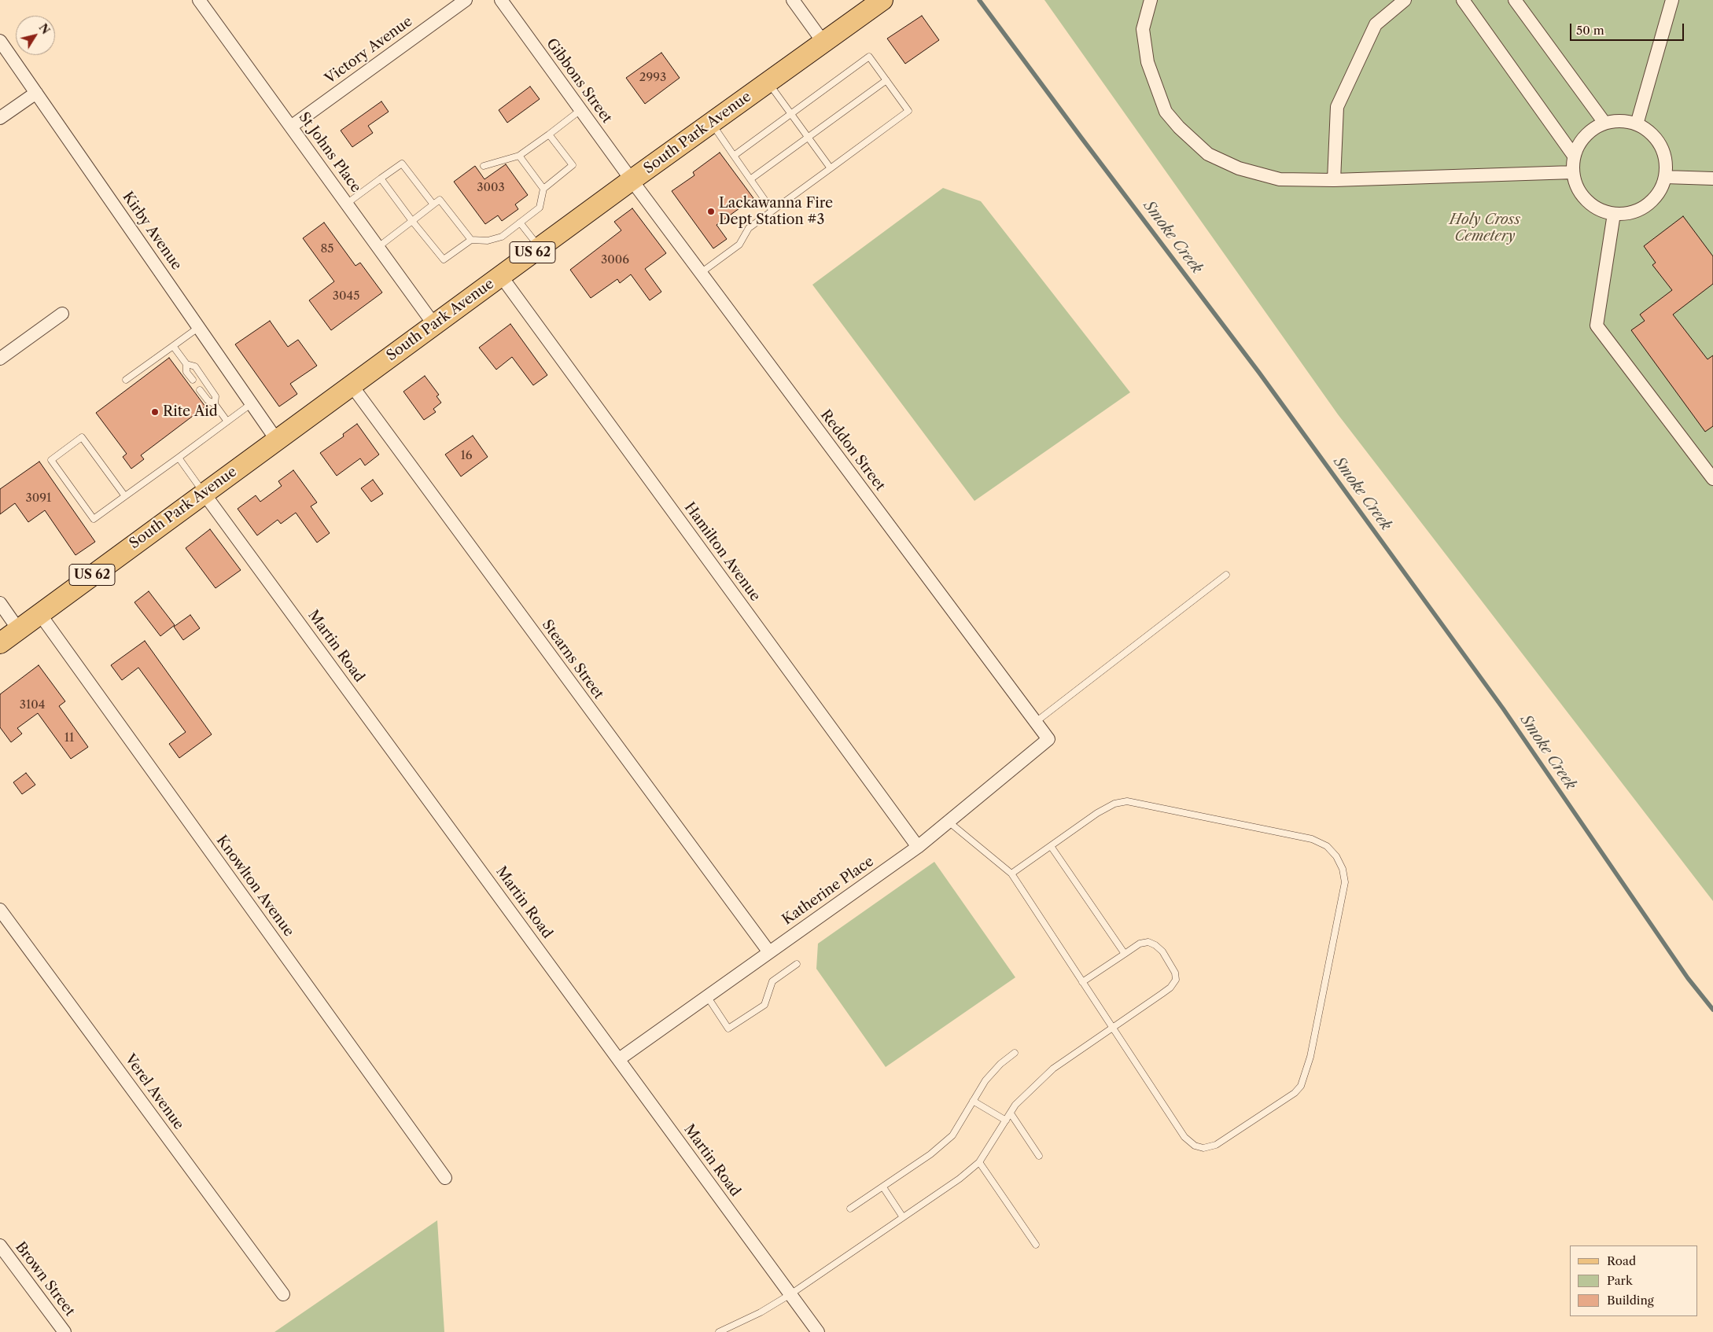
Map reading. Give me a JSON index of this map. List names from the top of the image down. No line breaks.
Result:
{"streets":{"main road":["South Park Avenue","US 62"],"street":["Victory Avenue","Gibbons Street","St Johns Place","Kirby Avenue","Reddon Street","Hamilton Avenue","Martin Road","Stearns Street","Knowlton Avenue","Katherine Place","Verel Avenue","Brown Street"]},"crossings":[["Victory Avenue","St Johns Place"],["Gibbons Street","South Park Avenue"],["Gibbons Street","Reddon Street"],["South Park Avenue","St Johns Place"],["South Park Avenue","Kirby Avenue"],["South Park Avenue","Reddon Street"],["South Park Avenue","Hamilton Avenue"],["South Park Avenue","Martin Road"],["South Park Avenue","Stearns Street"],["South Park Avenue","Knowlton Avenue"],["Reddon Street","Katherine Place"],["Hamilton Avenue","Katherine Place"],["Martin Road","Katherine Place"],["Stearns Street","Katherine Place"]],"water":["Smoke Creek"],"parks":["Holy Cross Cemetery"],"places":["Lackawanna Fire Dept Station #3","Rite Aid"],"house_numbers":["2993","3003","85","3006","3045","16","3091","3104","11"],"legend":["Road","Park","Building"],"scale_bar":"50 m","north":"top right"}
